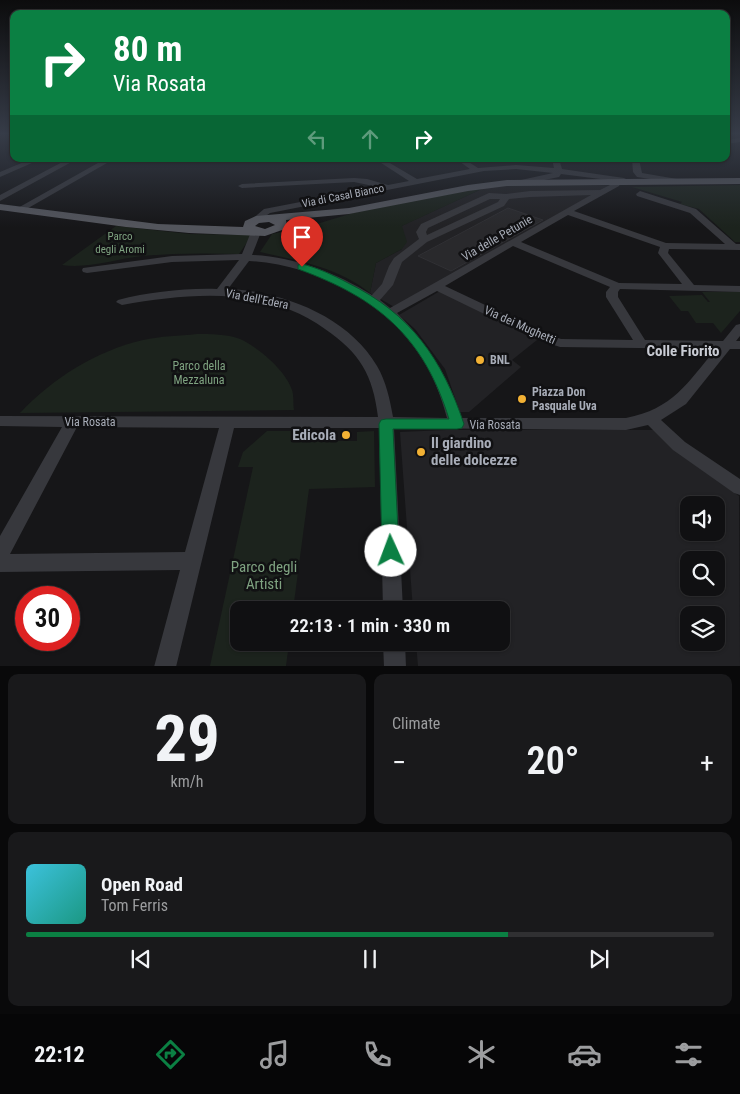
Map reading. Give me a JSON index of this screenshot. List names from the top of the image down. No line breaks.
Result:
{"streets":{"main road":["Via di Casal Bianco"],"street":["Via delle Petunie","Via dell'Edera","Via dei Mughetti","Via Rosata"]},"crossings":[["Via di Casal Bianco","Via delle Petunie"],["Via delle Petunie","Via dei Mughetti"],["Via dell'Edera","Via Rosata"],["Via dei Mughetti","Via Rosata"]],"districts":["Colle Fiorito"],"parks":["Parco degli Aromi","Parco della Mezzaluna","Parco degli Artisti"],"places":["BNL","Piazza Don Pasquale Uva","Edicola","Il giardino delle dolcezze"],"page":{"turn":["80 m","Via Rosata"],"limit":"30","trip":"22:13 · 1 min · 330 m","tile":[["29","km/h"],"Climate"],"heat":["−","20°","+"],"song":["Open Road","Tom Ferris"],"tabs":"22:12"}}
